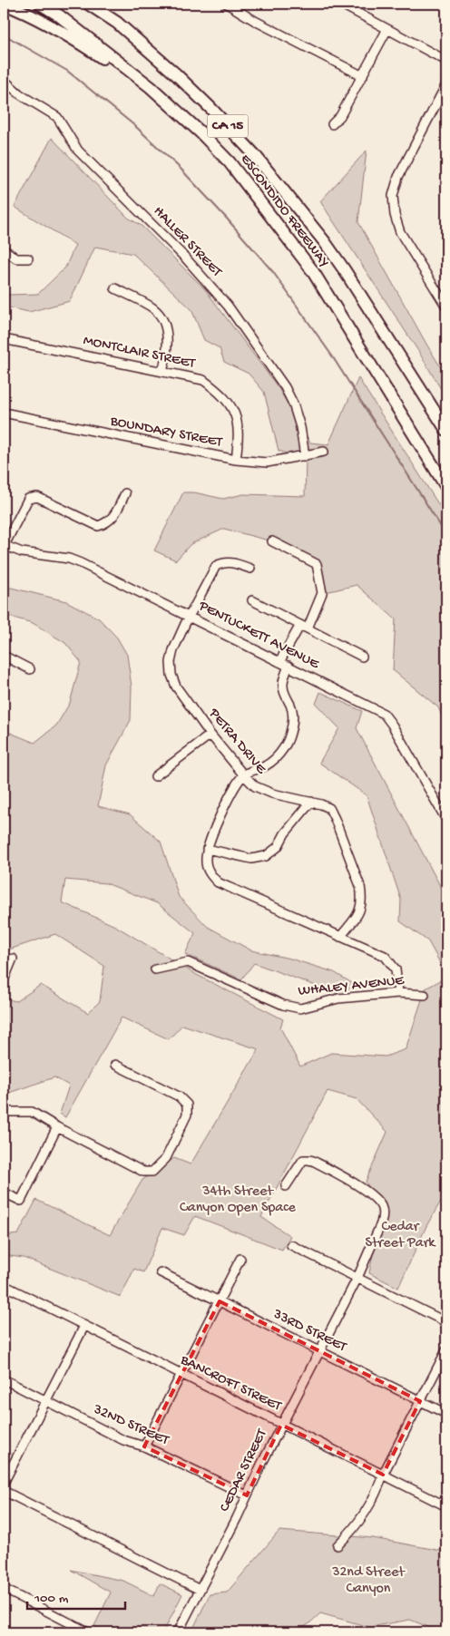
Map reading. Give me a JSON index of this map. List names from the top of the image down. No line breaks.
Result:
{"streets":{"highway":["CA 15","ESCONDIDO FREEWAY"],"street":["HALLER STREET","MONTCLAIR STREET","BOUNDARY STREET","PENTUCKETT AVENUE","PETRA DRIVE","WHALEY AVENUE","33RD STREET","BANCROFT STREET","32ND STREET","CEDAR STREET"]},"crossings":[["HALLER STREET","BOUNDARY STREET"],["MONTCLAIR STREET","BOUNDARY STREET"],["PENTUCKETT AVENUE","PETRA DRIVE"],["33RD STREET","CEDAR STREET"],["BANCROFT STREET","CEDAR STREET"],["32ND STREET","CEDAR STREET"]],"parks":["34th Street Canyon Open Space","Cedar Street Park","32nd Street Canyon"],"scale_bar":"100 m"}
